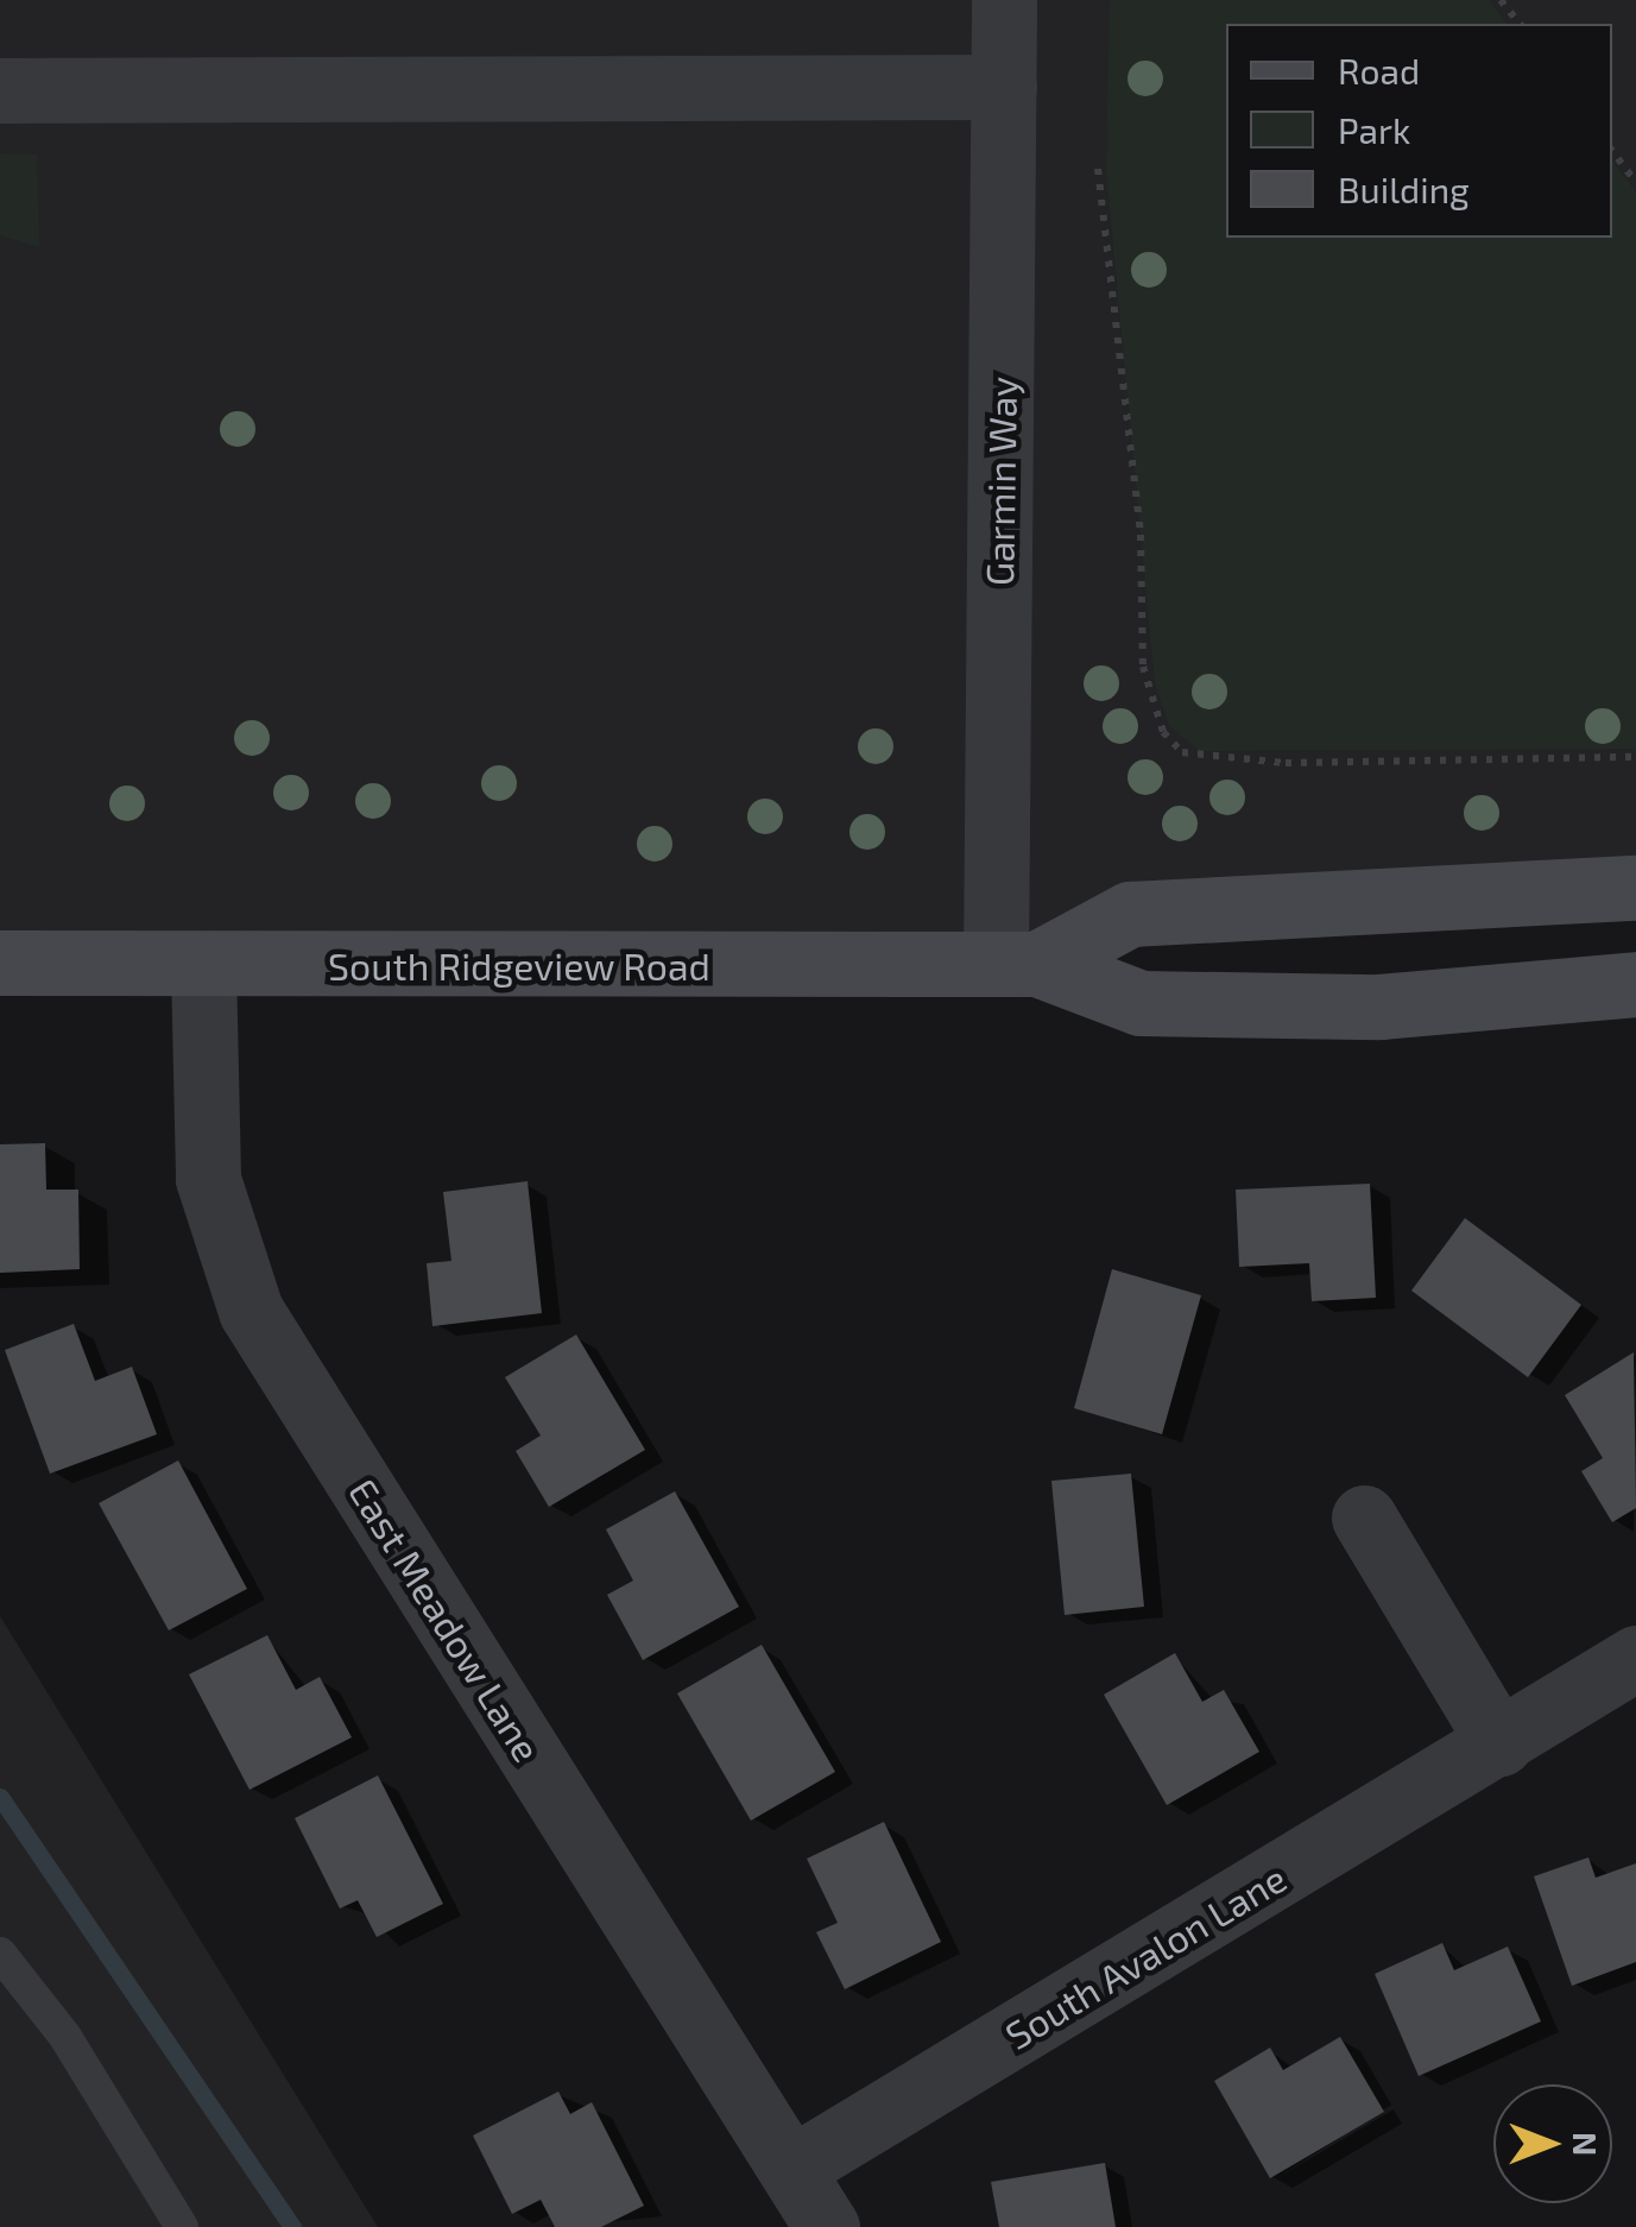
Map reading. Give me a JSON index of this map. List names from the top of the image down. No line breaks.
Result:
{"streets":{"main road":["South Ridgeview Road"],"street":["Garmin Way","East Meadow Lane","South Avalon Lane"]},"crossings":[["Garmin Way","South Ridgeview Road"],["South Ridgeview Road","East Meadow Lane"],["East Meadow Lane","South Avalon Lane"]],"legend":["Road","Park","Building"],"north":"right"}
